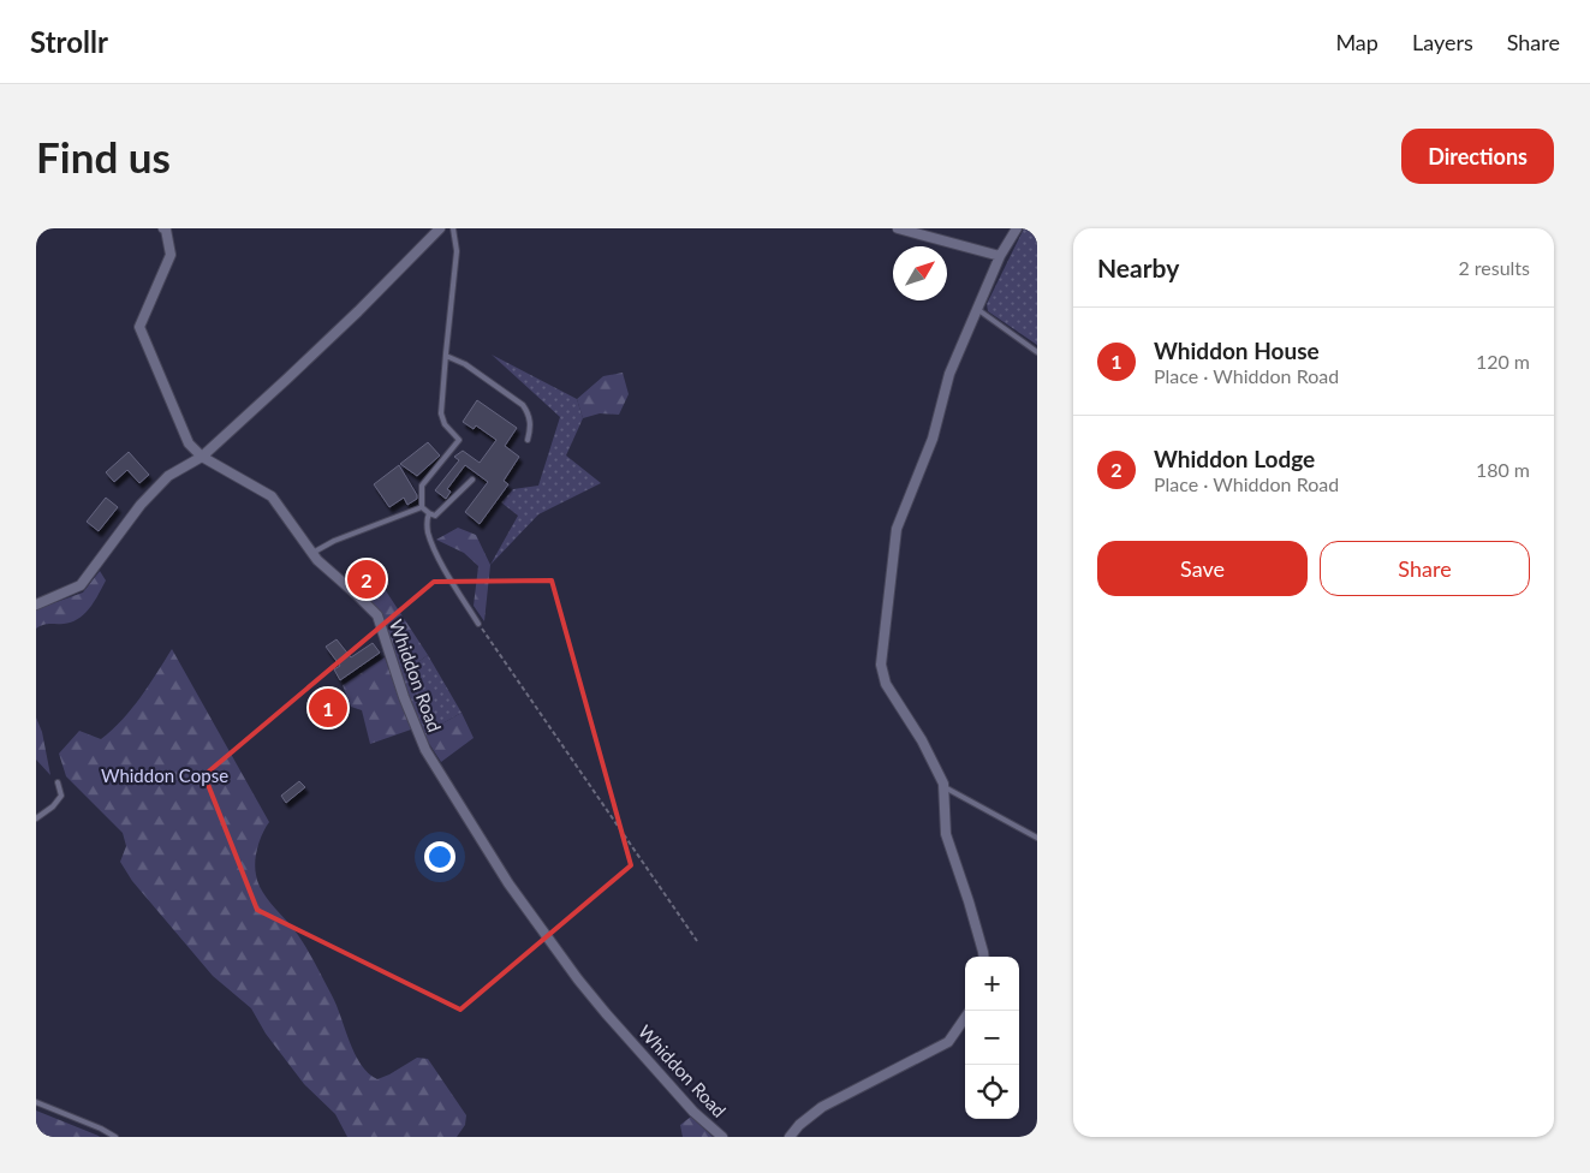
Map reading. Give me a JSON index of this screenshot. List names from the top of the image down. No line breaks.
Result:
{"streets":{"street":["Whiddon Road"]},"parks":["Whiddon Copse"],"north":"top right","page":{"header":"Strollr","nav":["Map","Layers","Share"],"buttons":["Directions",["Save","Share"]],"title":"Find us","heading":["Nearby","2 results"],"list":[{"mark":"1","name":"Whiddon House","note":"Place · Whiddon Road","value":"120 m"},{"mark":"2","name":"Whiddon Lodge","note":"Place · Whiddon Road","value":"180 m"}],"pins":["2","1"],"map_buttons":["+","−"]}}
